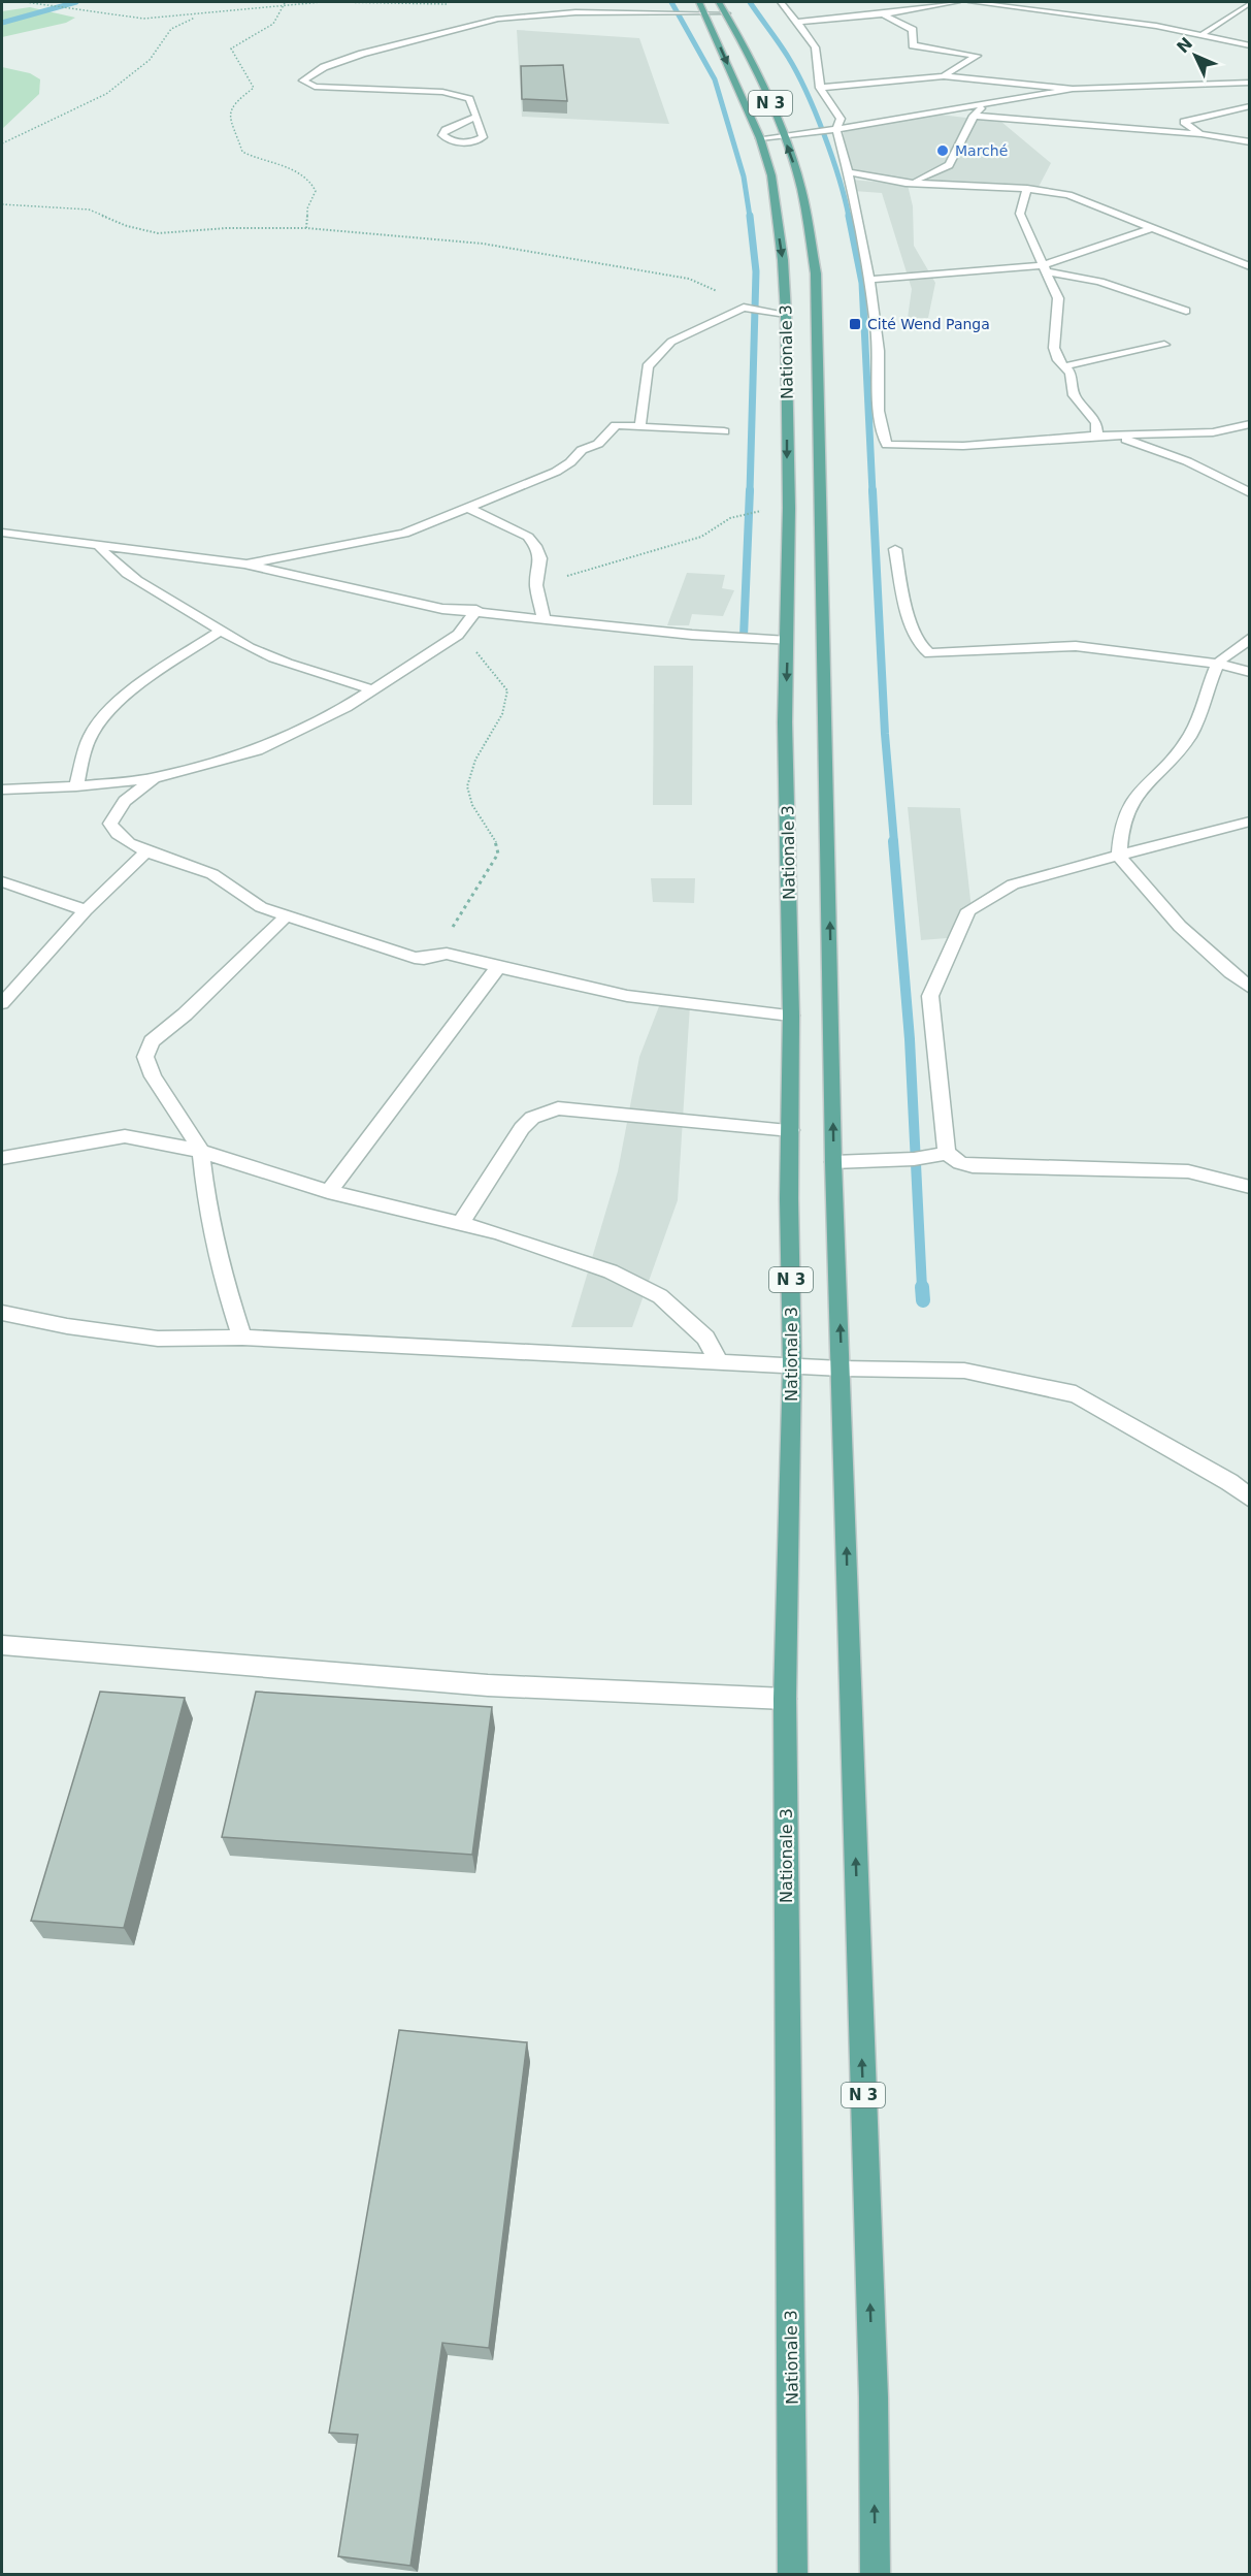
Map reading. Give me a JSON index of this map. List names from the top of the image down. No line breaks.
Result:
{"streets":{"main road":["N 3","Nationale 3"]},"places":{"other":["Marché"],"transit":["Cité Wend Panga"]},"north":"top left"}
